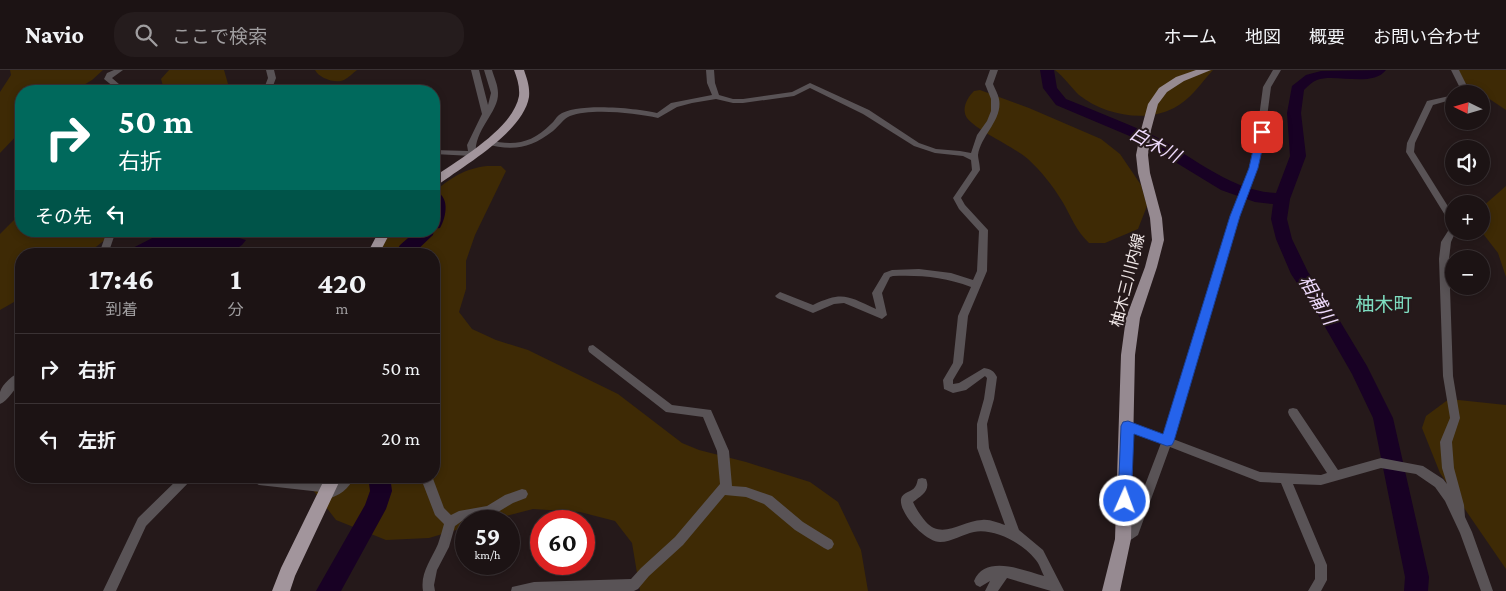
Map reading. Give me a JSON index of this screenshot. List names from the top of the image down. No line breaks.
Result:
{"streets":{"main road":["柚木三川内線"]},"districts":["柚木町"],"water":["白木川","相浦川"],"north":"left","page":{"header":"Navio","search":"ここで検索","nav":["ホーム","地図","概要","お問い合わせ"],"map_buttons":["+","−"],"turn":["50 m","右折"],"then":"その先","eta":["17:46","到着","1","分","420","m"],"list":[{"name":"右折","value":"50 m"},{"name":"左折","value":"20 m"}],"speed":"59 km/h","limit":"60"}}
